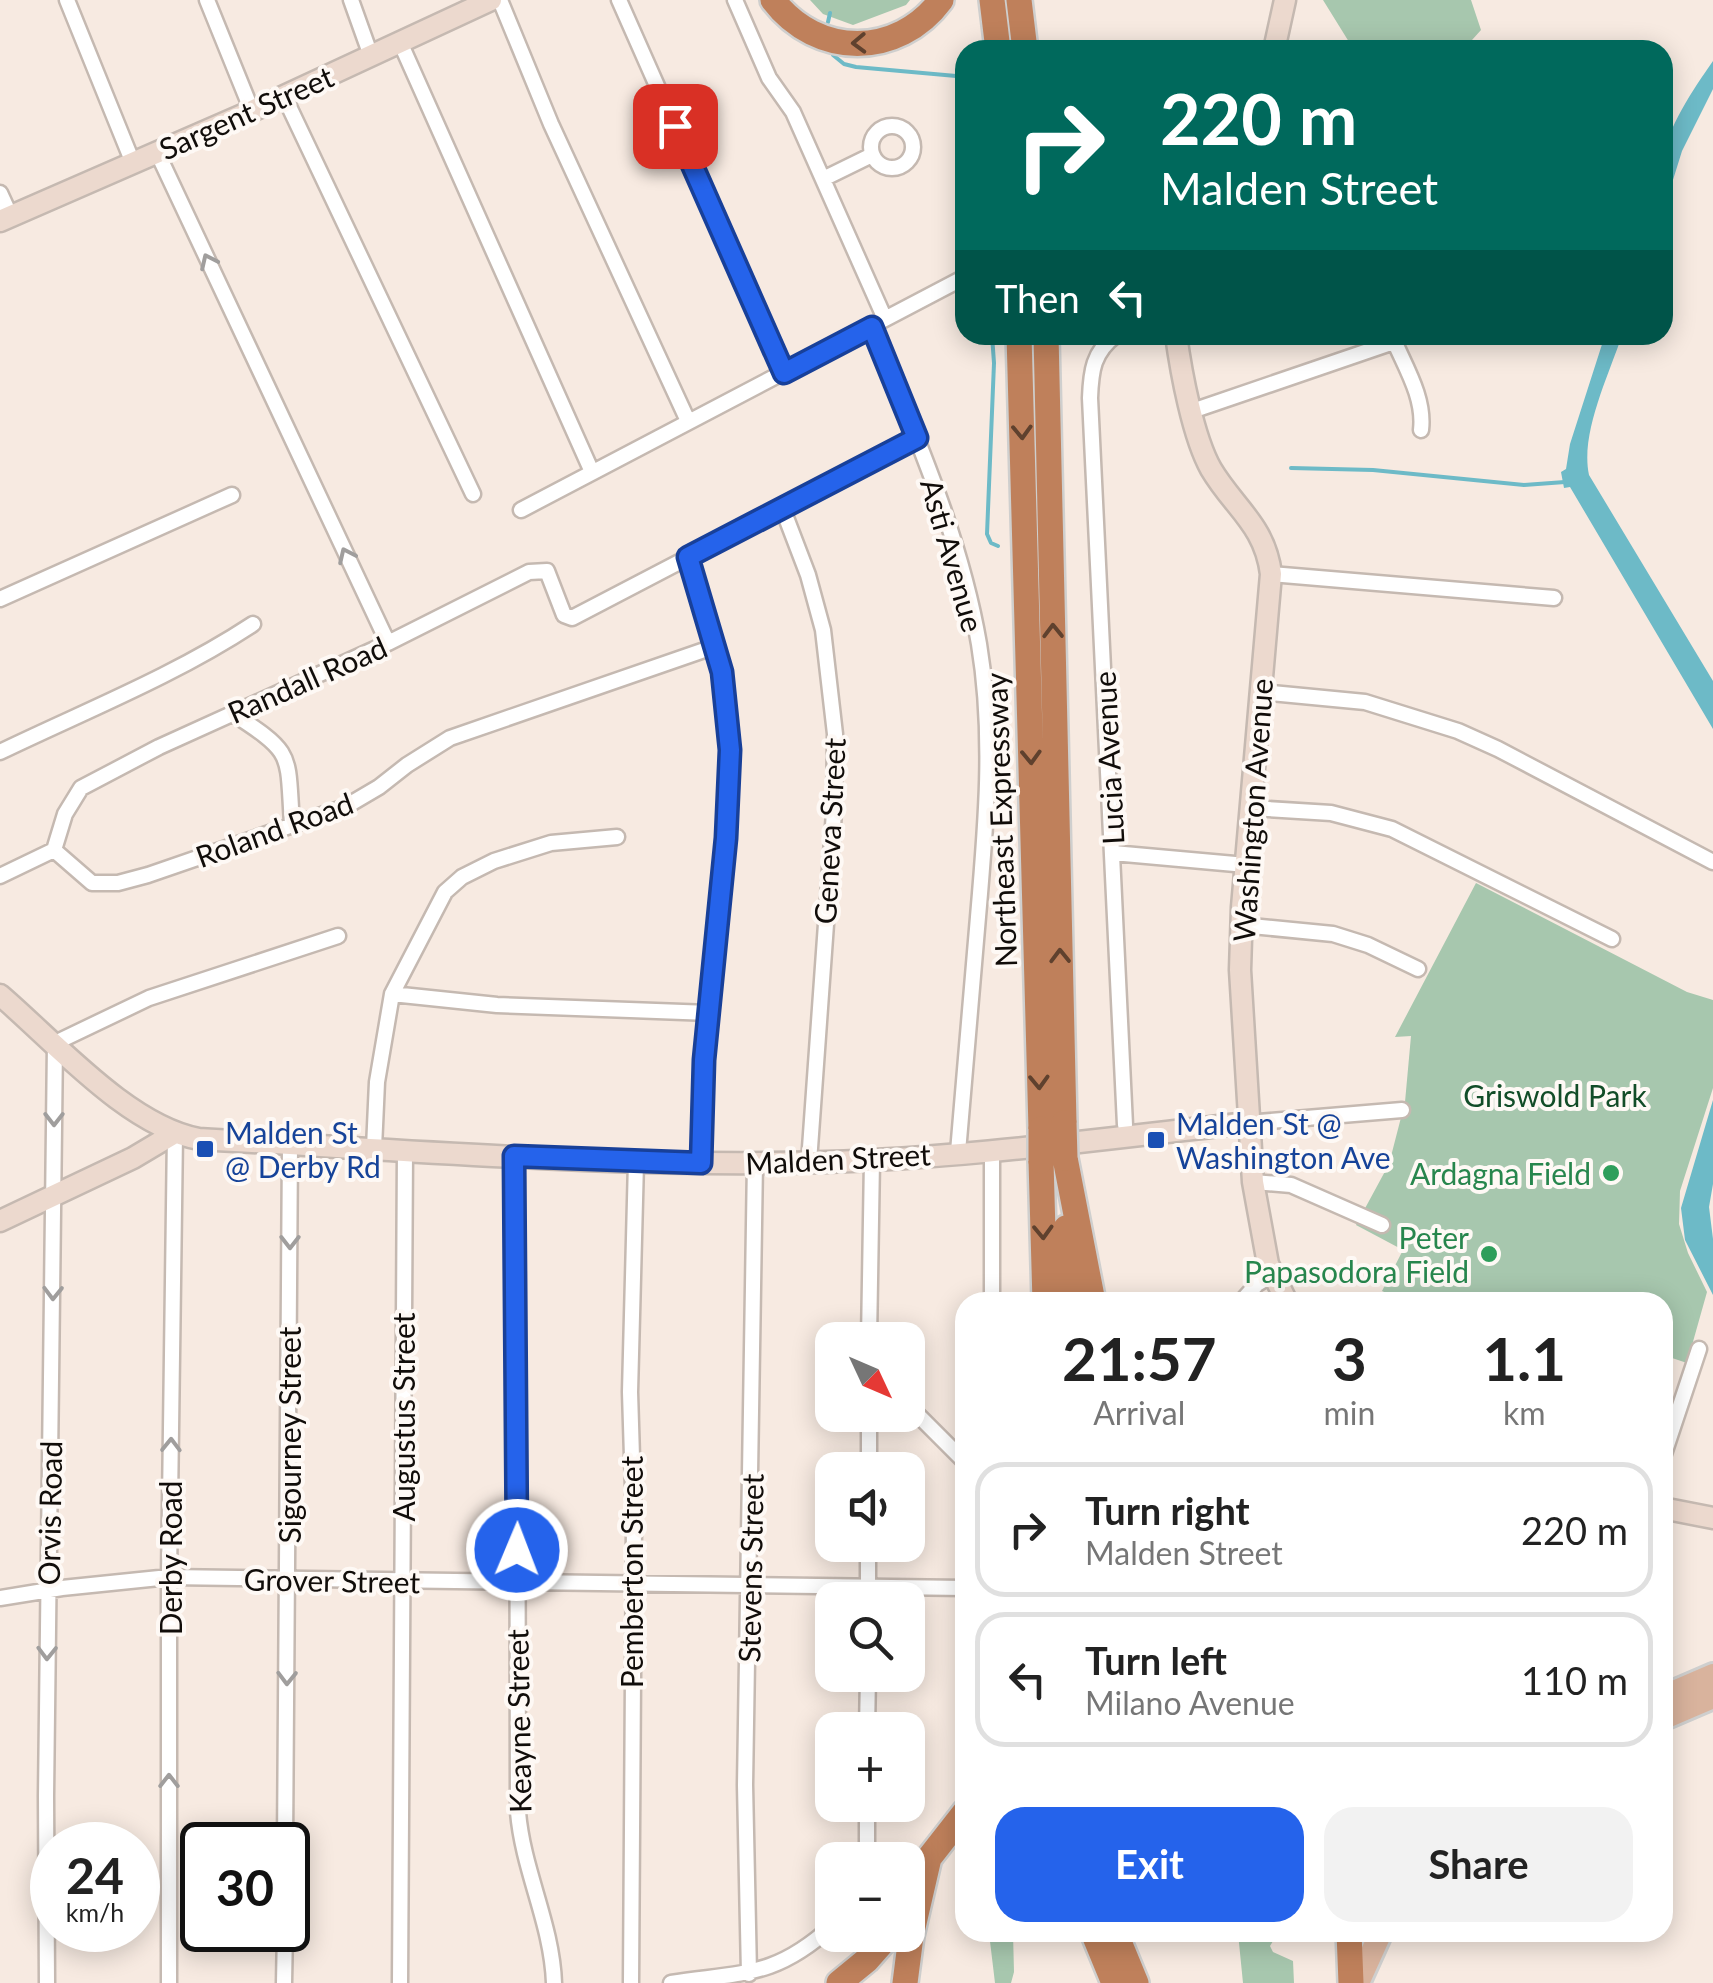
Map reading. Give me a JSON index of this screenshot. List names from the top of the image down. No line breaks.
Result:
{"streets":{"highway":["Northeast Expressway"],"street":["Sargent Street","Asti Avenue","Randall Road","Lucia Avenue","Washington Avenue","Roland Road","Geneva Street","Malden Street","Augustus Street","Sigourney Street","Orvis Road","Derby Road","Stevens Street","Pemberton Street","Grover Street","Keayne Street"]},"crossings":[["Asti Avenue","Malden Street"],["Randall Road","Roland Road"],["Lucia Avenue","Malden Street"],["Washington Avenue","Malden Street"],["Geneva Street","Malden Street"],["Malden Street","Augustus Street"],["Malden Street","Sigourney Street"],["Malden Street","Orvis Road"],["Malden Street","Derby Road"],["Malden Street","Stevens Street"],["Malden Street","Pemberton Street"],["Malden Street","Keayne Street"],["Augustus Street","Grover Street"],["Sigourney Street","Grover Street"],["Orvis Road","Grover Street"],["Derby Road","Grover Street"],["Stevens Street","Grover Street"],["Pemberton Street","Grover Street"],["Grover Street","Keayne Street"]],"one_way":["Sigourney Street","Orvis Road","Derby Road"],"parks":["Griswold Park"],"places":{"transit":["Malden St @ Washington Ave","Malden St @ Derby Rd"],"other":["Ardagna Field","Peter Papasodora Field"]},"north":"bottom right","page":{"turn":["220 m","Malden Street"],"then":"Then","eta":["21:57","Arrival","3","min","1.1","km"],"map_buttons":["+","−"],"list":[{"name":"Turn right","note":"Malden Street","value":"220 m"},{"name":"Turn left","note":"Milano Avenue","value":"110 m"}],"buttons":["Exit","Share"],"speed":"24 km/h","limit":"30"}}
